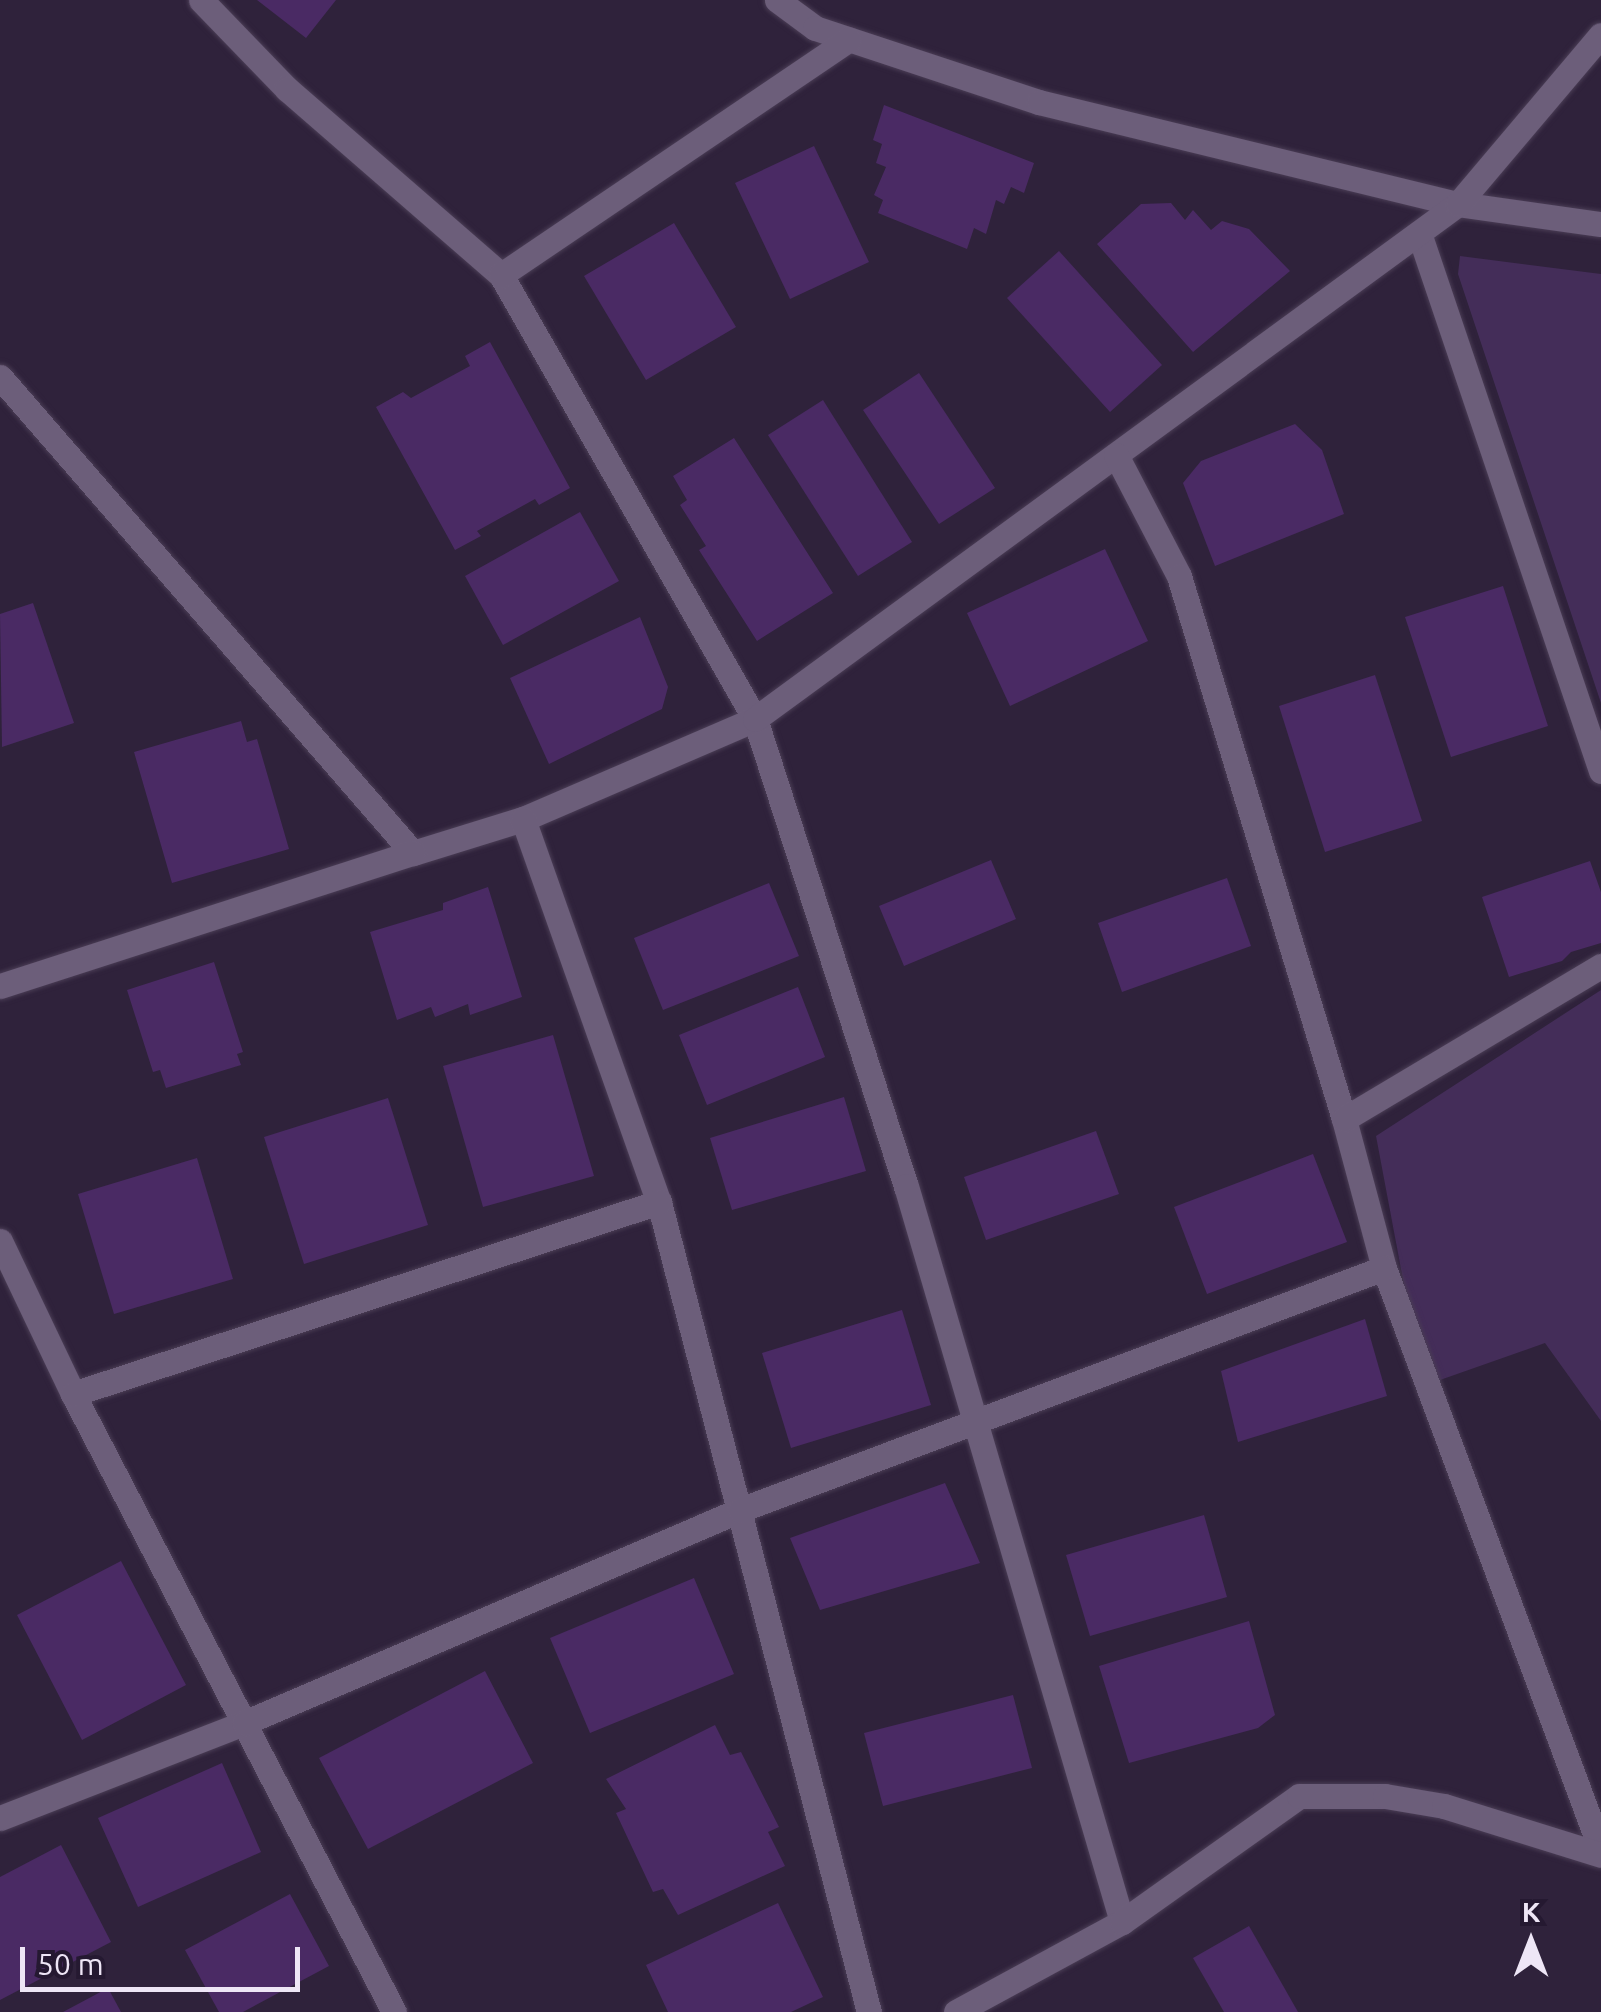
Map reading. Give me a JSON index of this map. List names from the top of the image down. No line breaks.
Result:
{"scale_bar":"50 m","north":"top"}
